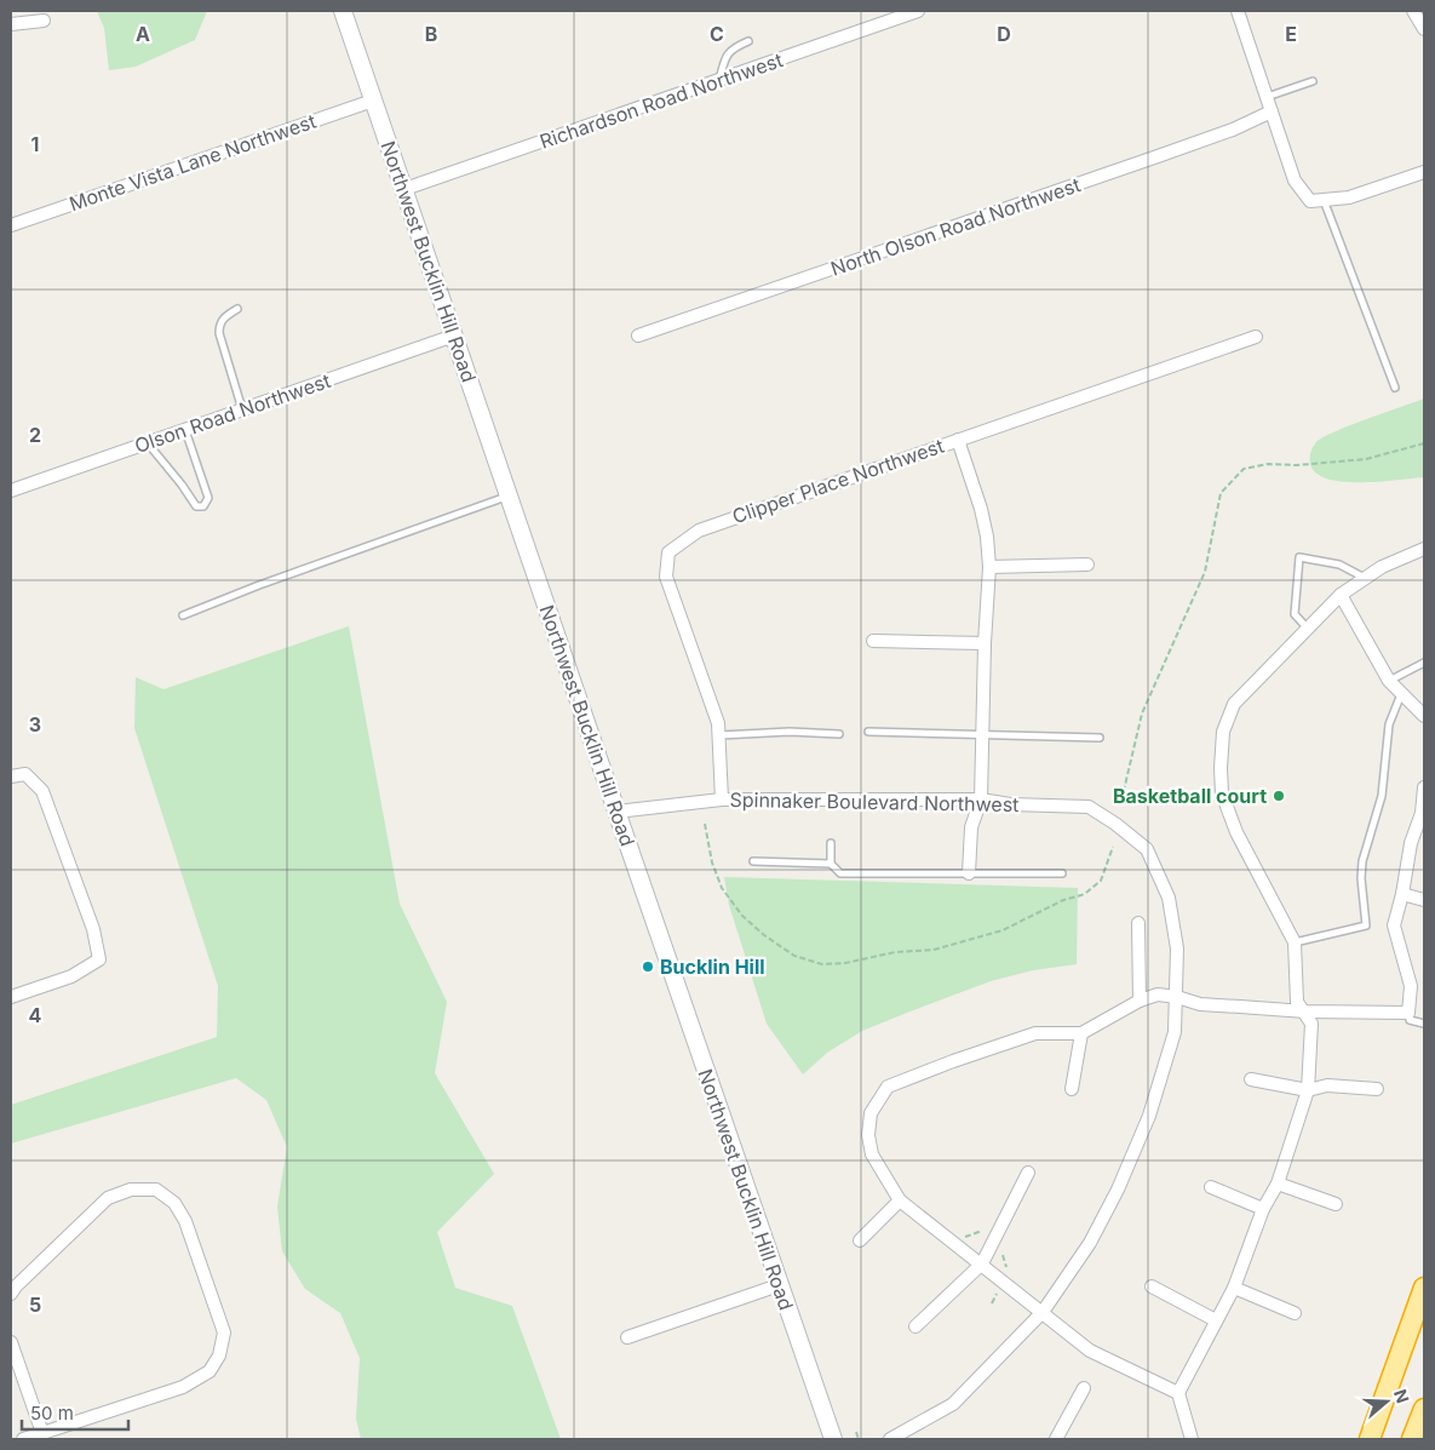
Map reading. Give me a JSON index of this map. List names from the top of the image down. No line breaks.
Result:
{"streets":{"main road":["Northwest Bucklin Hill Road"],"street":["Richardson Road Northwest","Monte Vista Lane Northwest","North Olson Road Northwest","Olson Road Northwest","Clipper Place Northwest","Spinnaker Boulevard Northwest"]},"crossings":[["Richardson Road Northwest","Northwest Bucklin Hill Road"],["Monte Vista Lane Northwest","Northwest Bucklin Hill Road"],["Northwest Bucklin Hill Road","Olson Road Northwest"],["Northwest Bucklin Hill Road","Spinnaker Boulevard Northwest"],["Clipper Place Northwest","Spinnaker Boulevard Northwest"]],"places":["Basketball court","Bucklin Hill"],"scale_bar":"50 m","north":"right","grid":{"columns":["A","B","C","D","E"],"rows":["1","2","3","4","5"]}}
